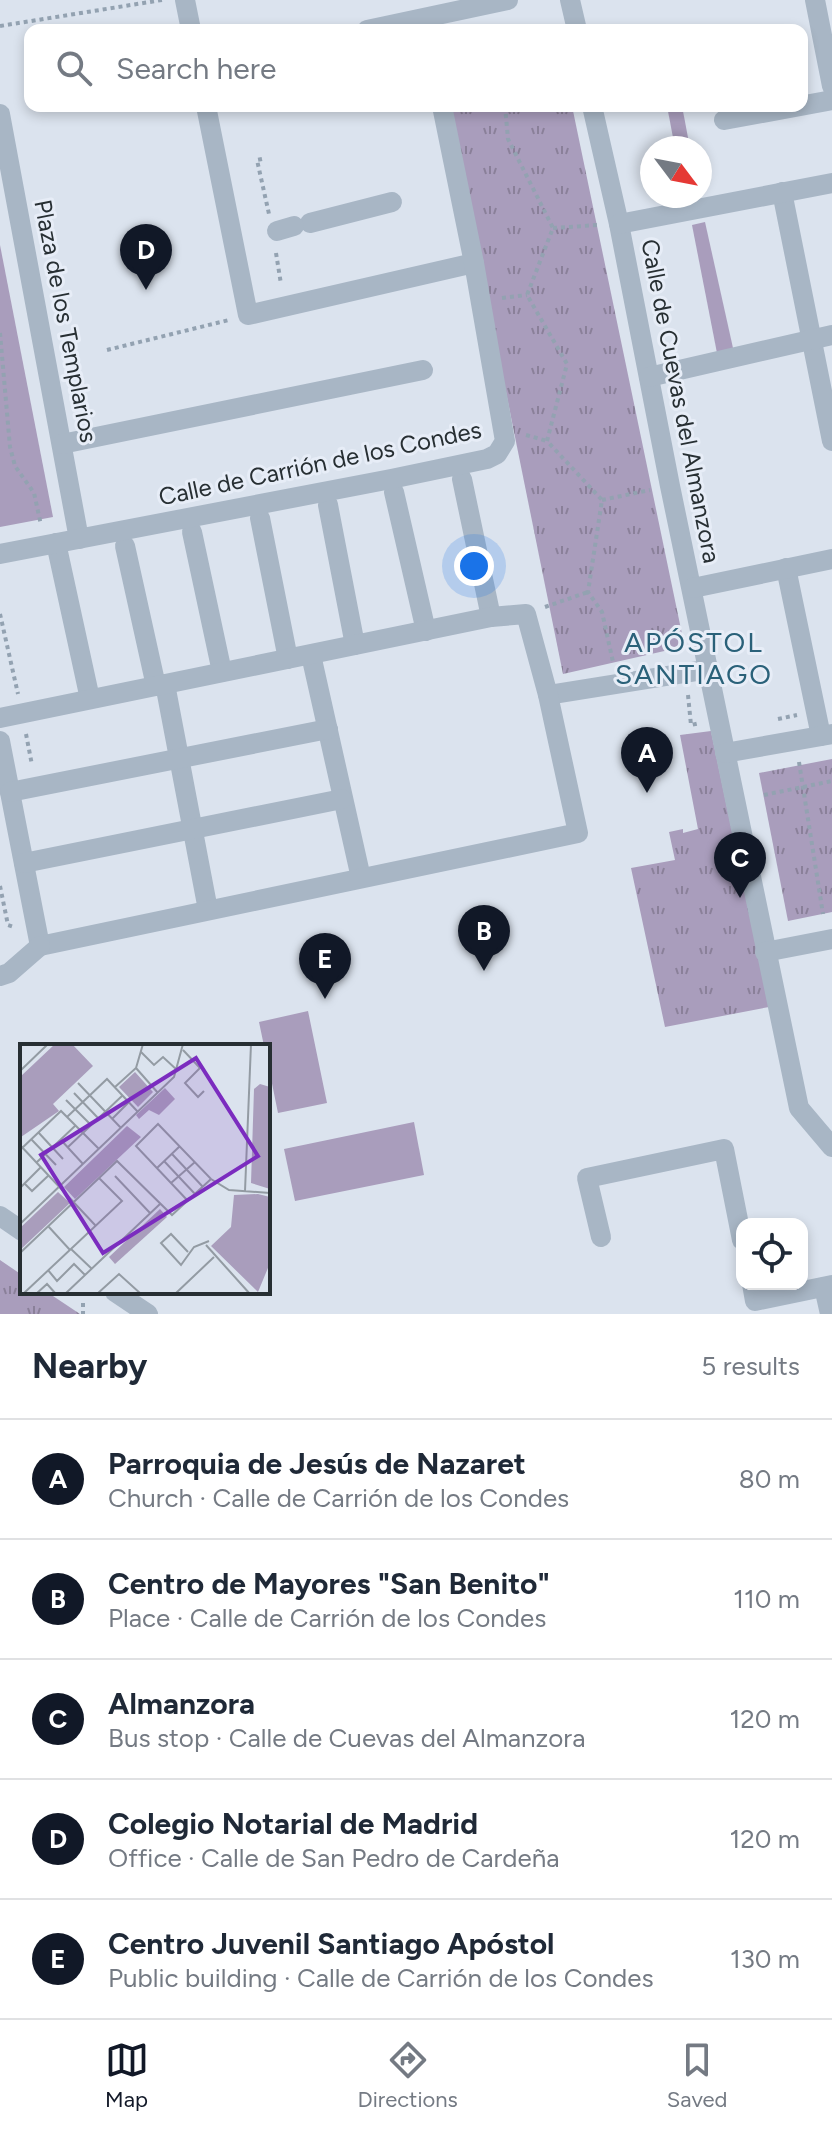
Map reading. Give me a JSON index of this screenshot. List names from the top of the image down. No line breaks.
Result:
{"streets":{"street":["Plaza de los Templarios","Calle de Cuevas del Almanzora","Calle de Carrión de los Condes"]},"crossings":[["Plaza de los Templarios","Calle de Carrión de los Condes"]],"districts":["APÓSTOL SANTIAGO"],"north":"bottom right","page":{"search":"Search here","pins":["D","A","C","B","E"],"heading":["Nearby","5 results"],"list":[{"mark":"A","name":"Parroquia de Jesús de Nazaret","note":"Church · Calle de Carrión de los Condes","value":"80 m"},{"mark":"B","name":"Centro de Mayores \"San Benito\"","note":"Place · Calle de Carrión de los Condes","value":"110 m"},{"mark":"C","name":"Almanzora","note":"Bus stop · Calle de Cuevas del Almanzora","value":"120 m"},{"mark":"D","name":"Colegio Notarial de Madrid","note":"Office · Calle de San Pedro de Cardeña","value":"120 m"},{"mark":"E","name":"Centro Juvenil Santiago Apóstol","note":"Public building · Calle de Carrión de los Condes","value":"130 m"}],"nav":["Map","Directions","Saved"]}}
